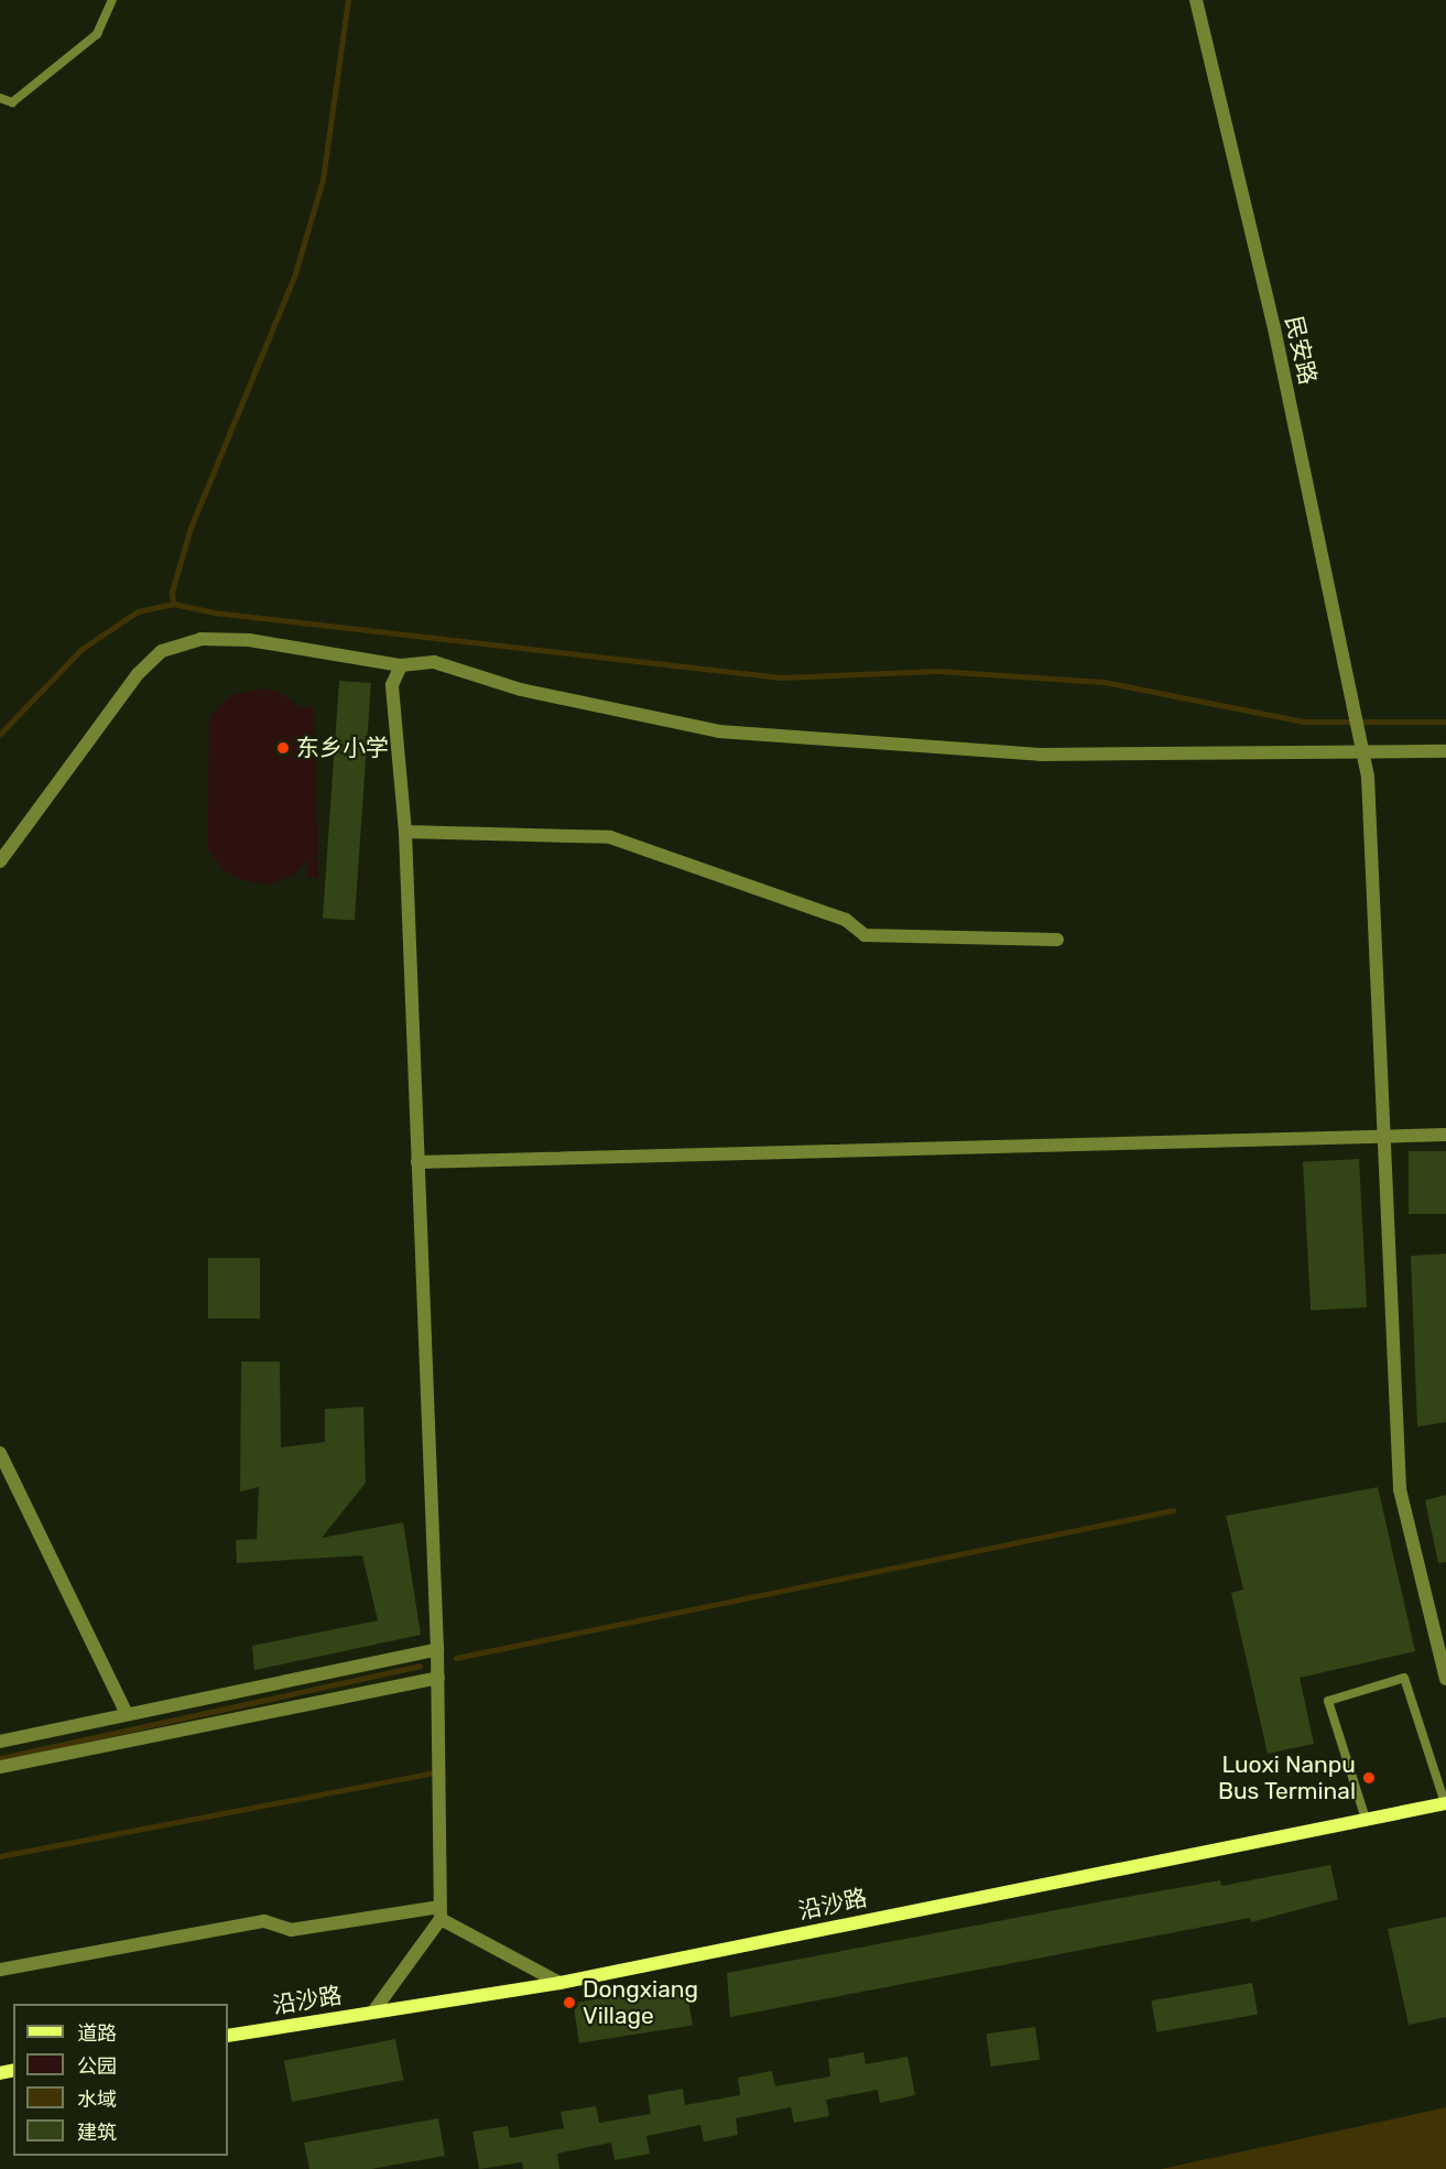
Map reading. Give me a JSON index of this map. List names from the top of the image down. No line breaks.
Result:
{"streets":{"street":["民安路","沿沙路"]},"places":["东乡小学","Luoxi Nanpu Bus Terminal","Dongxiang Village"],"legend":["道路","公园","水域","建筑"]}
